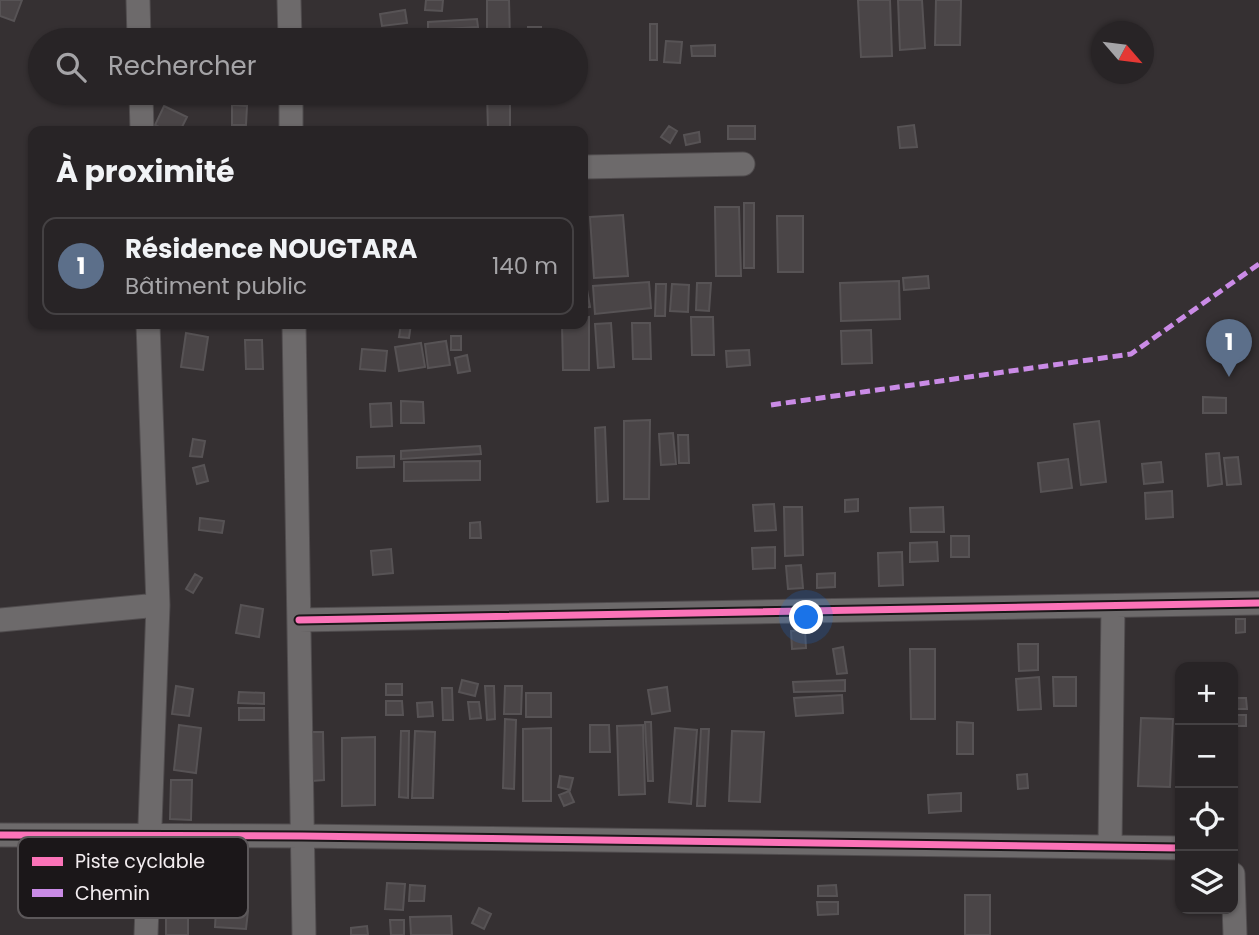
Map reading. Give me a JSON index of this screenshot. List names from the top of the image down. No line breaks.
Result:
{"legend":["Piste cyclable","Chemin"],"north":"bottom right","page":{"search":"Rechercher","heading":"À proximité","list":[{"mark":"1","name":"Résidence NOUGTARA","note":"Bâtiment public","value":"140 m"}],"pins":"1","map_buttons":["+","−"]}}
